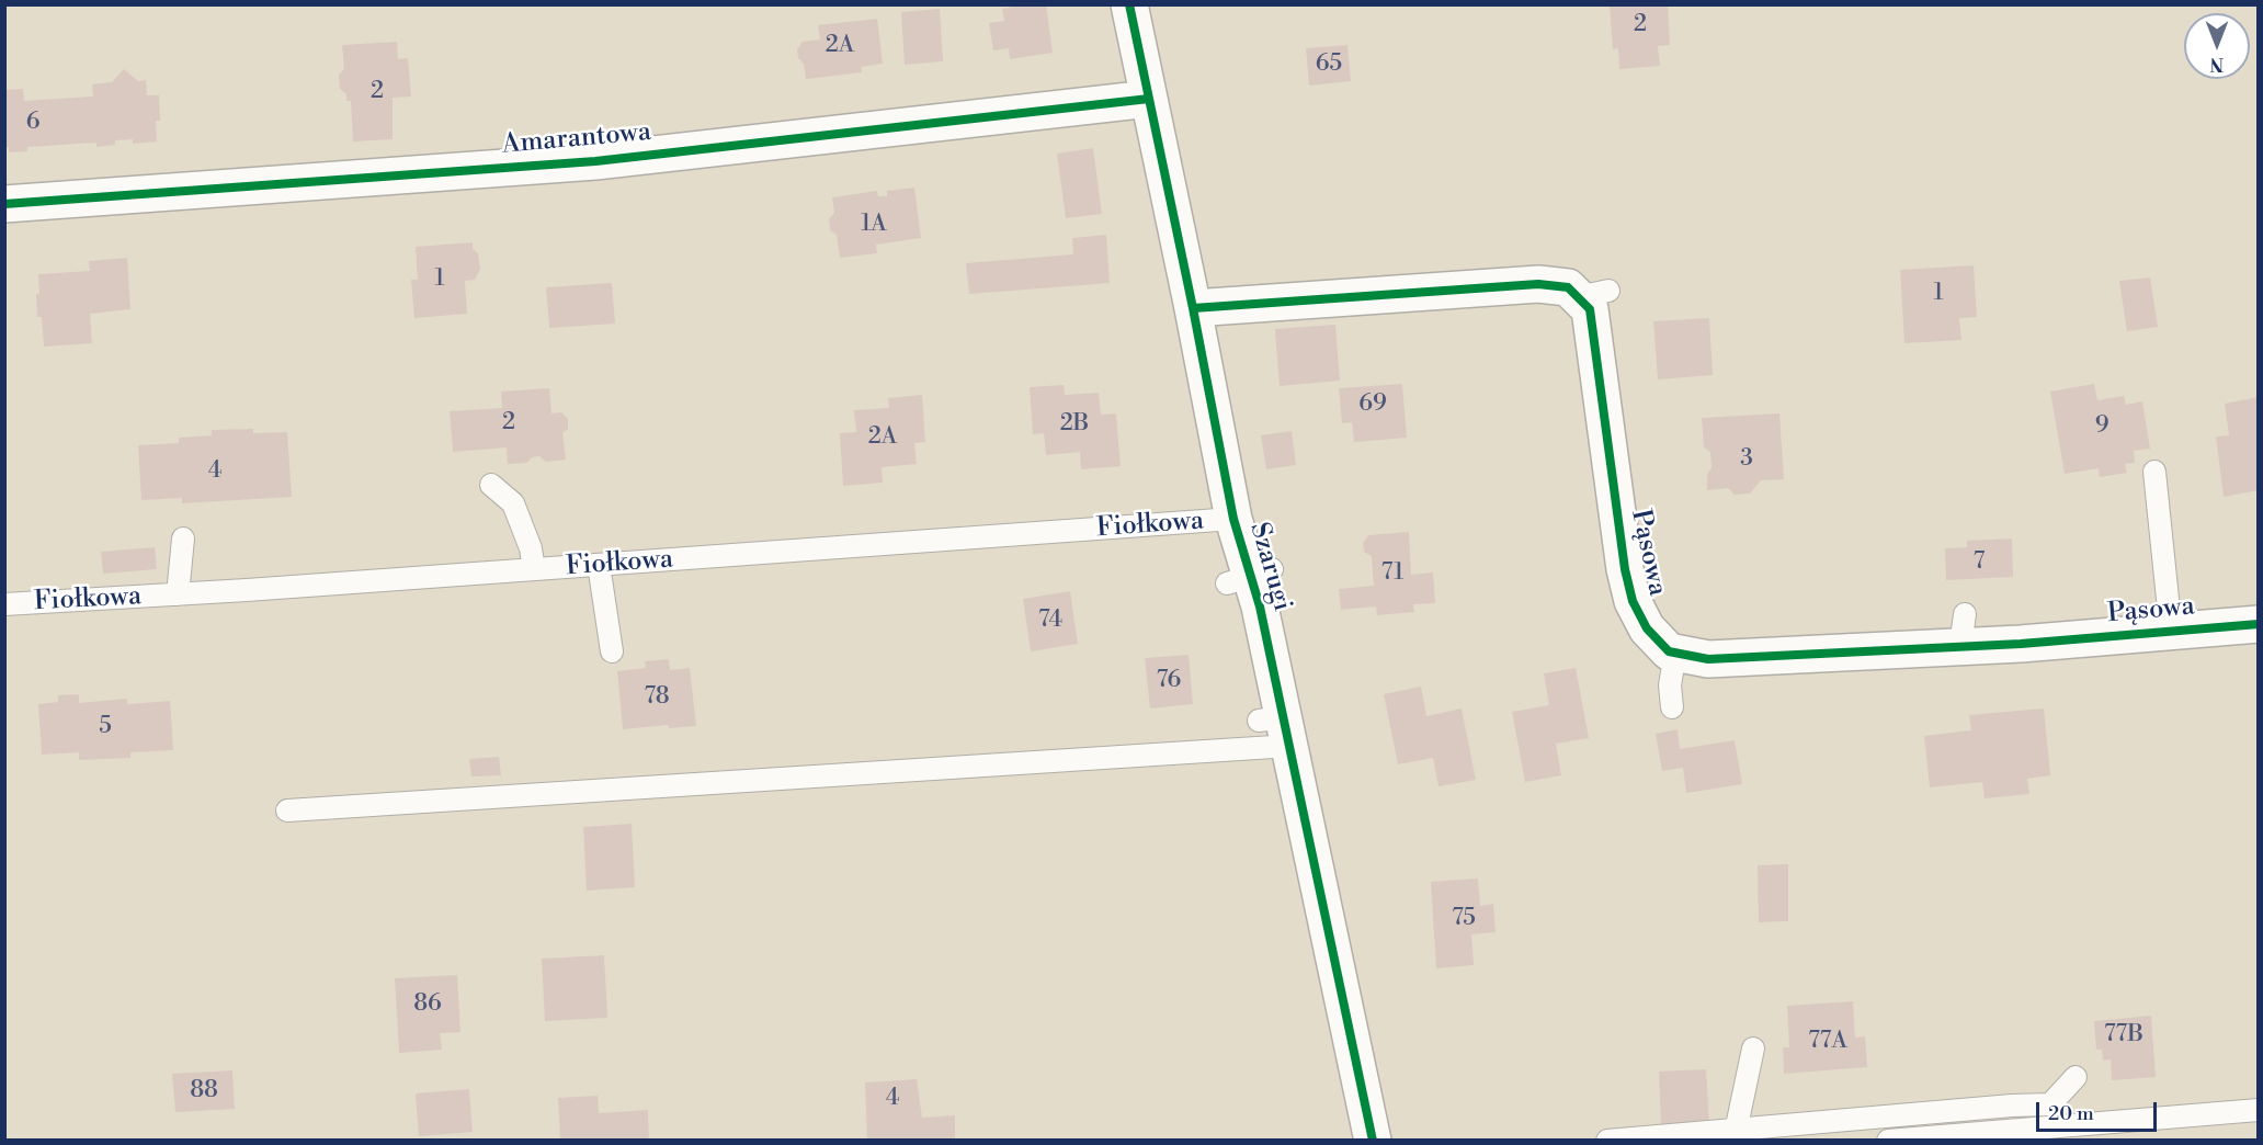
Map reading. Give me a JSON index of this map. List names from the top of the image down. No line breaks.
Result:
{"streets":{"street":["Amarantowa","Pąsowa","Szarugi"],"lane":["Fiołkowa"]},"crossings":[["Amarantowa","Szarugi"],["Fiołkowa","Szarugi"],["Pąsowa","Szarugi"]],"house_numbers":["2","2A","65","2","6","1A","1","1","69","2","2B","9","2A","3","4","7","71","74","76","78","5","75","86","77B","77A","88","4"],"scale_bar":"20 m","north":"bottom"}
